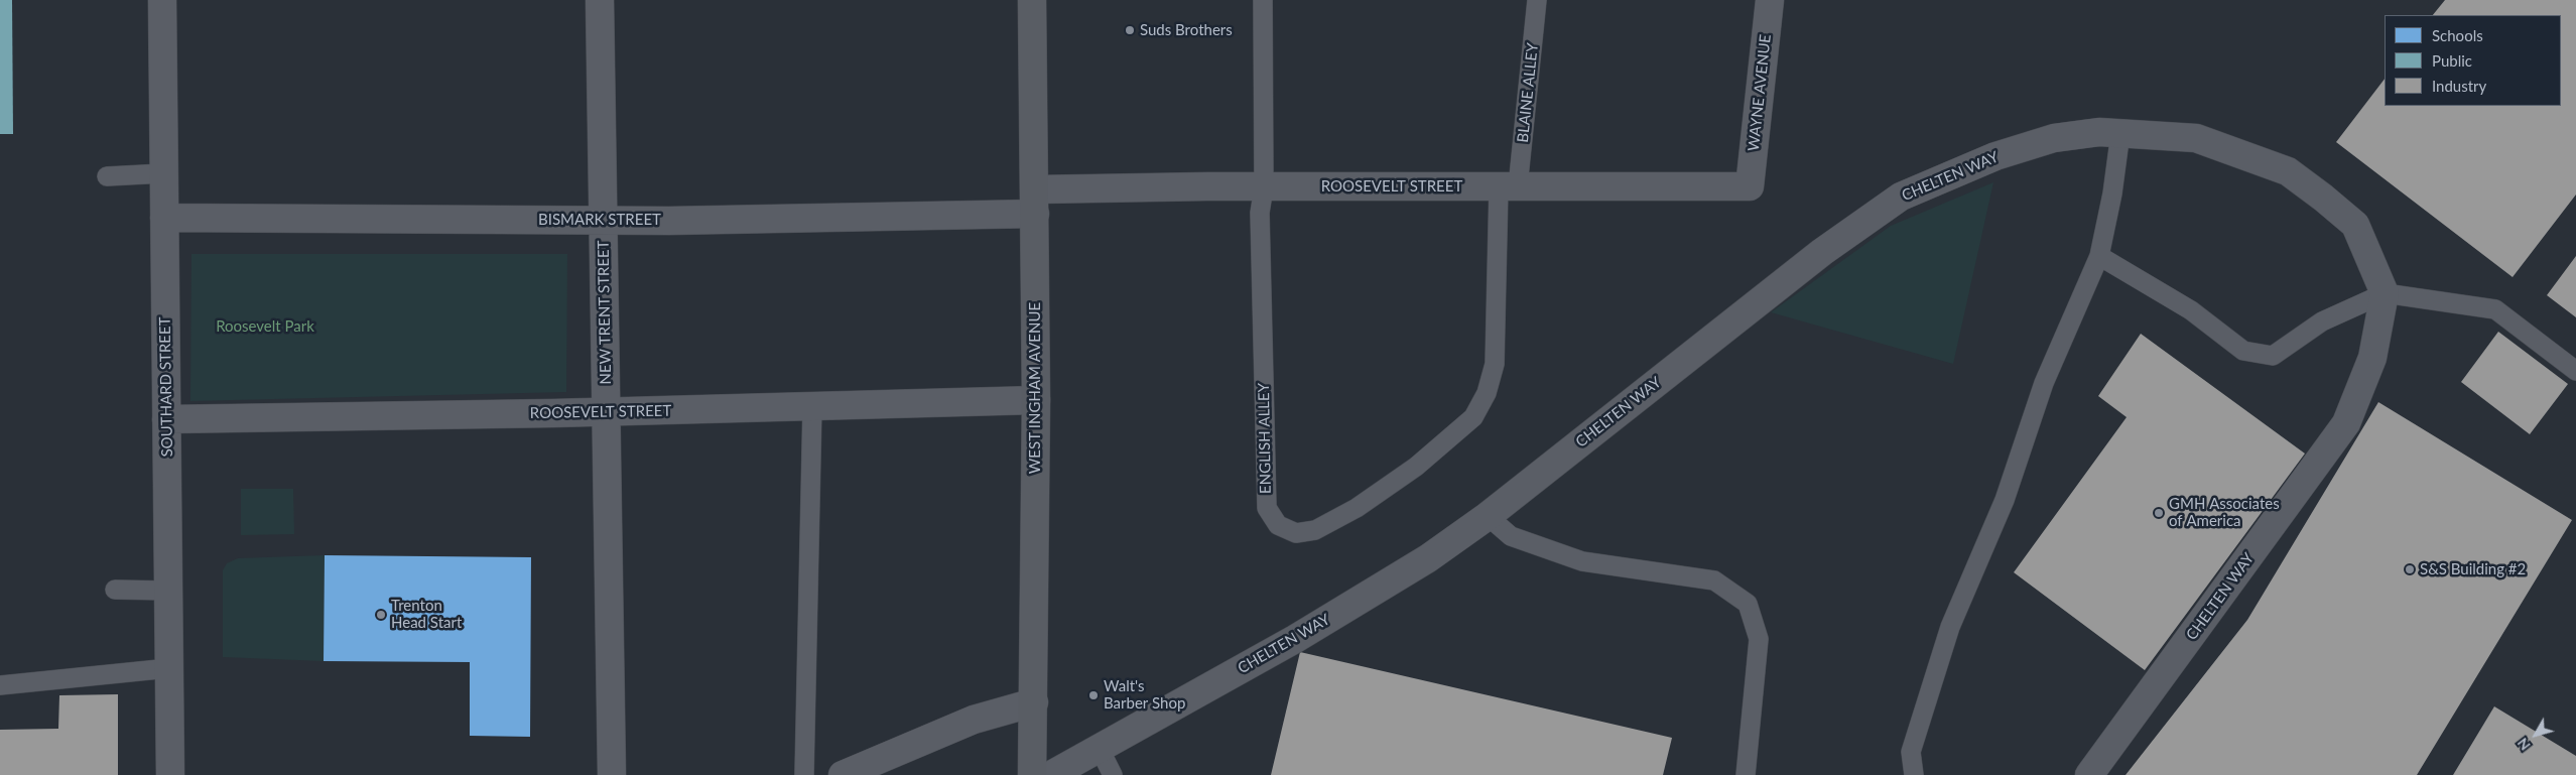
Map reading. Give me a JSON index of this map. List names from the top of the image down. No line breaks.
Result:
{"streets":{"street":["WAYNE AVENUE","CHELTEN WAY","ROOSEVELT STREET","BISMARK STREET","NEW TRENT STREET","SOUTHARD STREET","WEST INGHAM AVENUE"],"lane":["BLAINE ALLEY","ENGLISH ALLEY"]},"crossings":[["BLAINE ALLEY","ROOSEVELT STREET"],["BLAINE ALLEY","ENGLISH ALLEY"],["WAYNE AVENUE","ROOSEVELT STREET"],["ROOSEVELT STREET","BISMARK STREET"],["ROOSEVELT STREET","NEW TRENT STREET"],["ROOSEVELT STREET","SOUTHARD STREET"],["ROOSEVELT STREET","WEST INGHAM AVENUE"],["ROOSEVELT STREET","ENGLISH ALLEY"],["BISMARK STREET","NEW TRENT STREET"],["BISMARK STREET","SOUTHARD STREET"],["BISMARK STREET","WEST INGHAM AVENUE"]],"parks":["Roosevelt Park"],"places":["Suds Brothers","GMH Associates of America","S&S Building #2","Trenton Head Start","Walt's Barber Shop"],"legend":["Schools","Public","Industry"],"north":"bottom left"}
